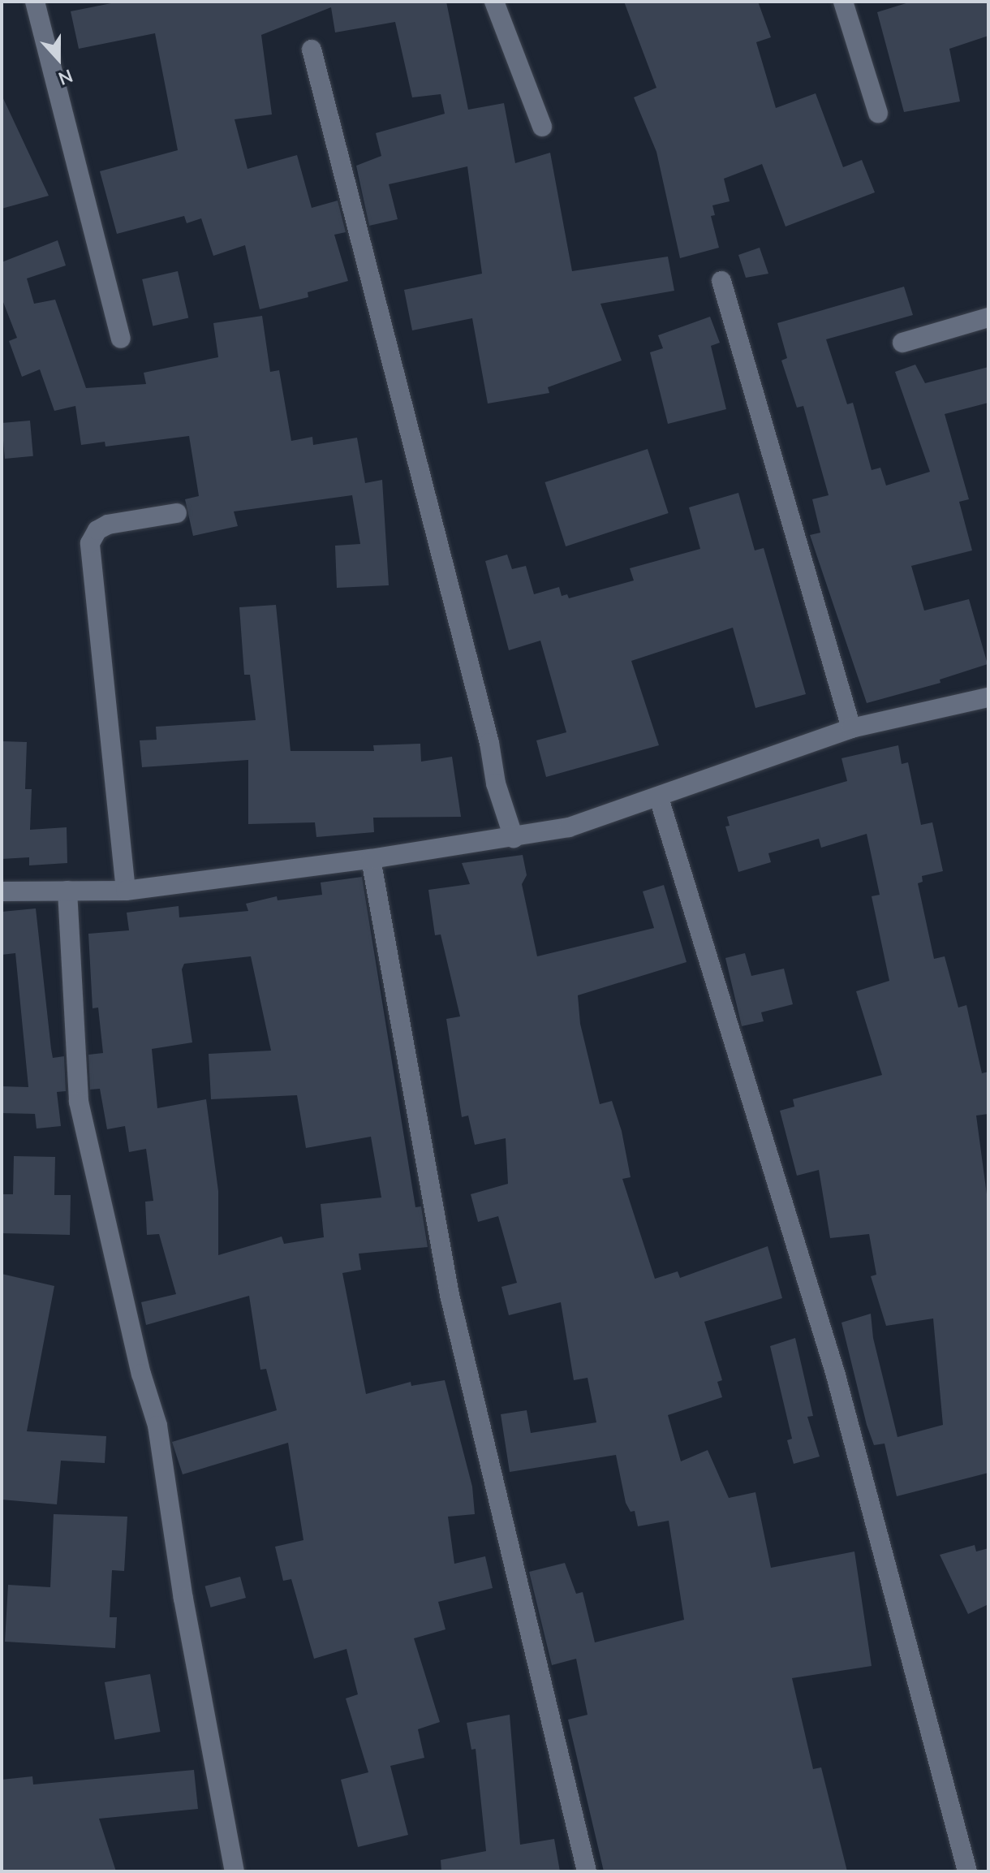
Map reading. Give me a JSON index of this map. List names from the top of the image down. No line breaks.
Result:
{"north":"bottom"}
